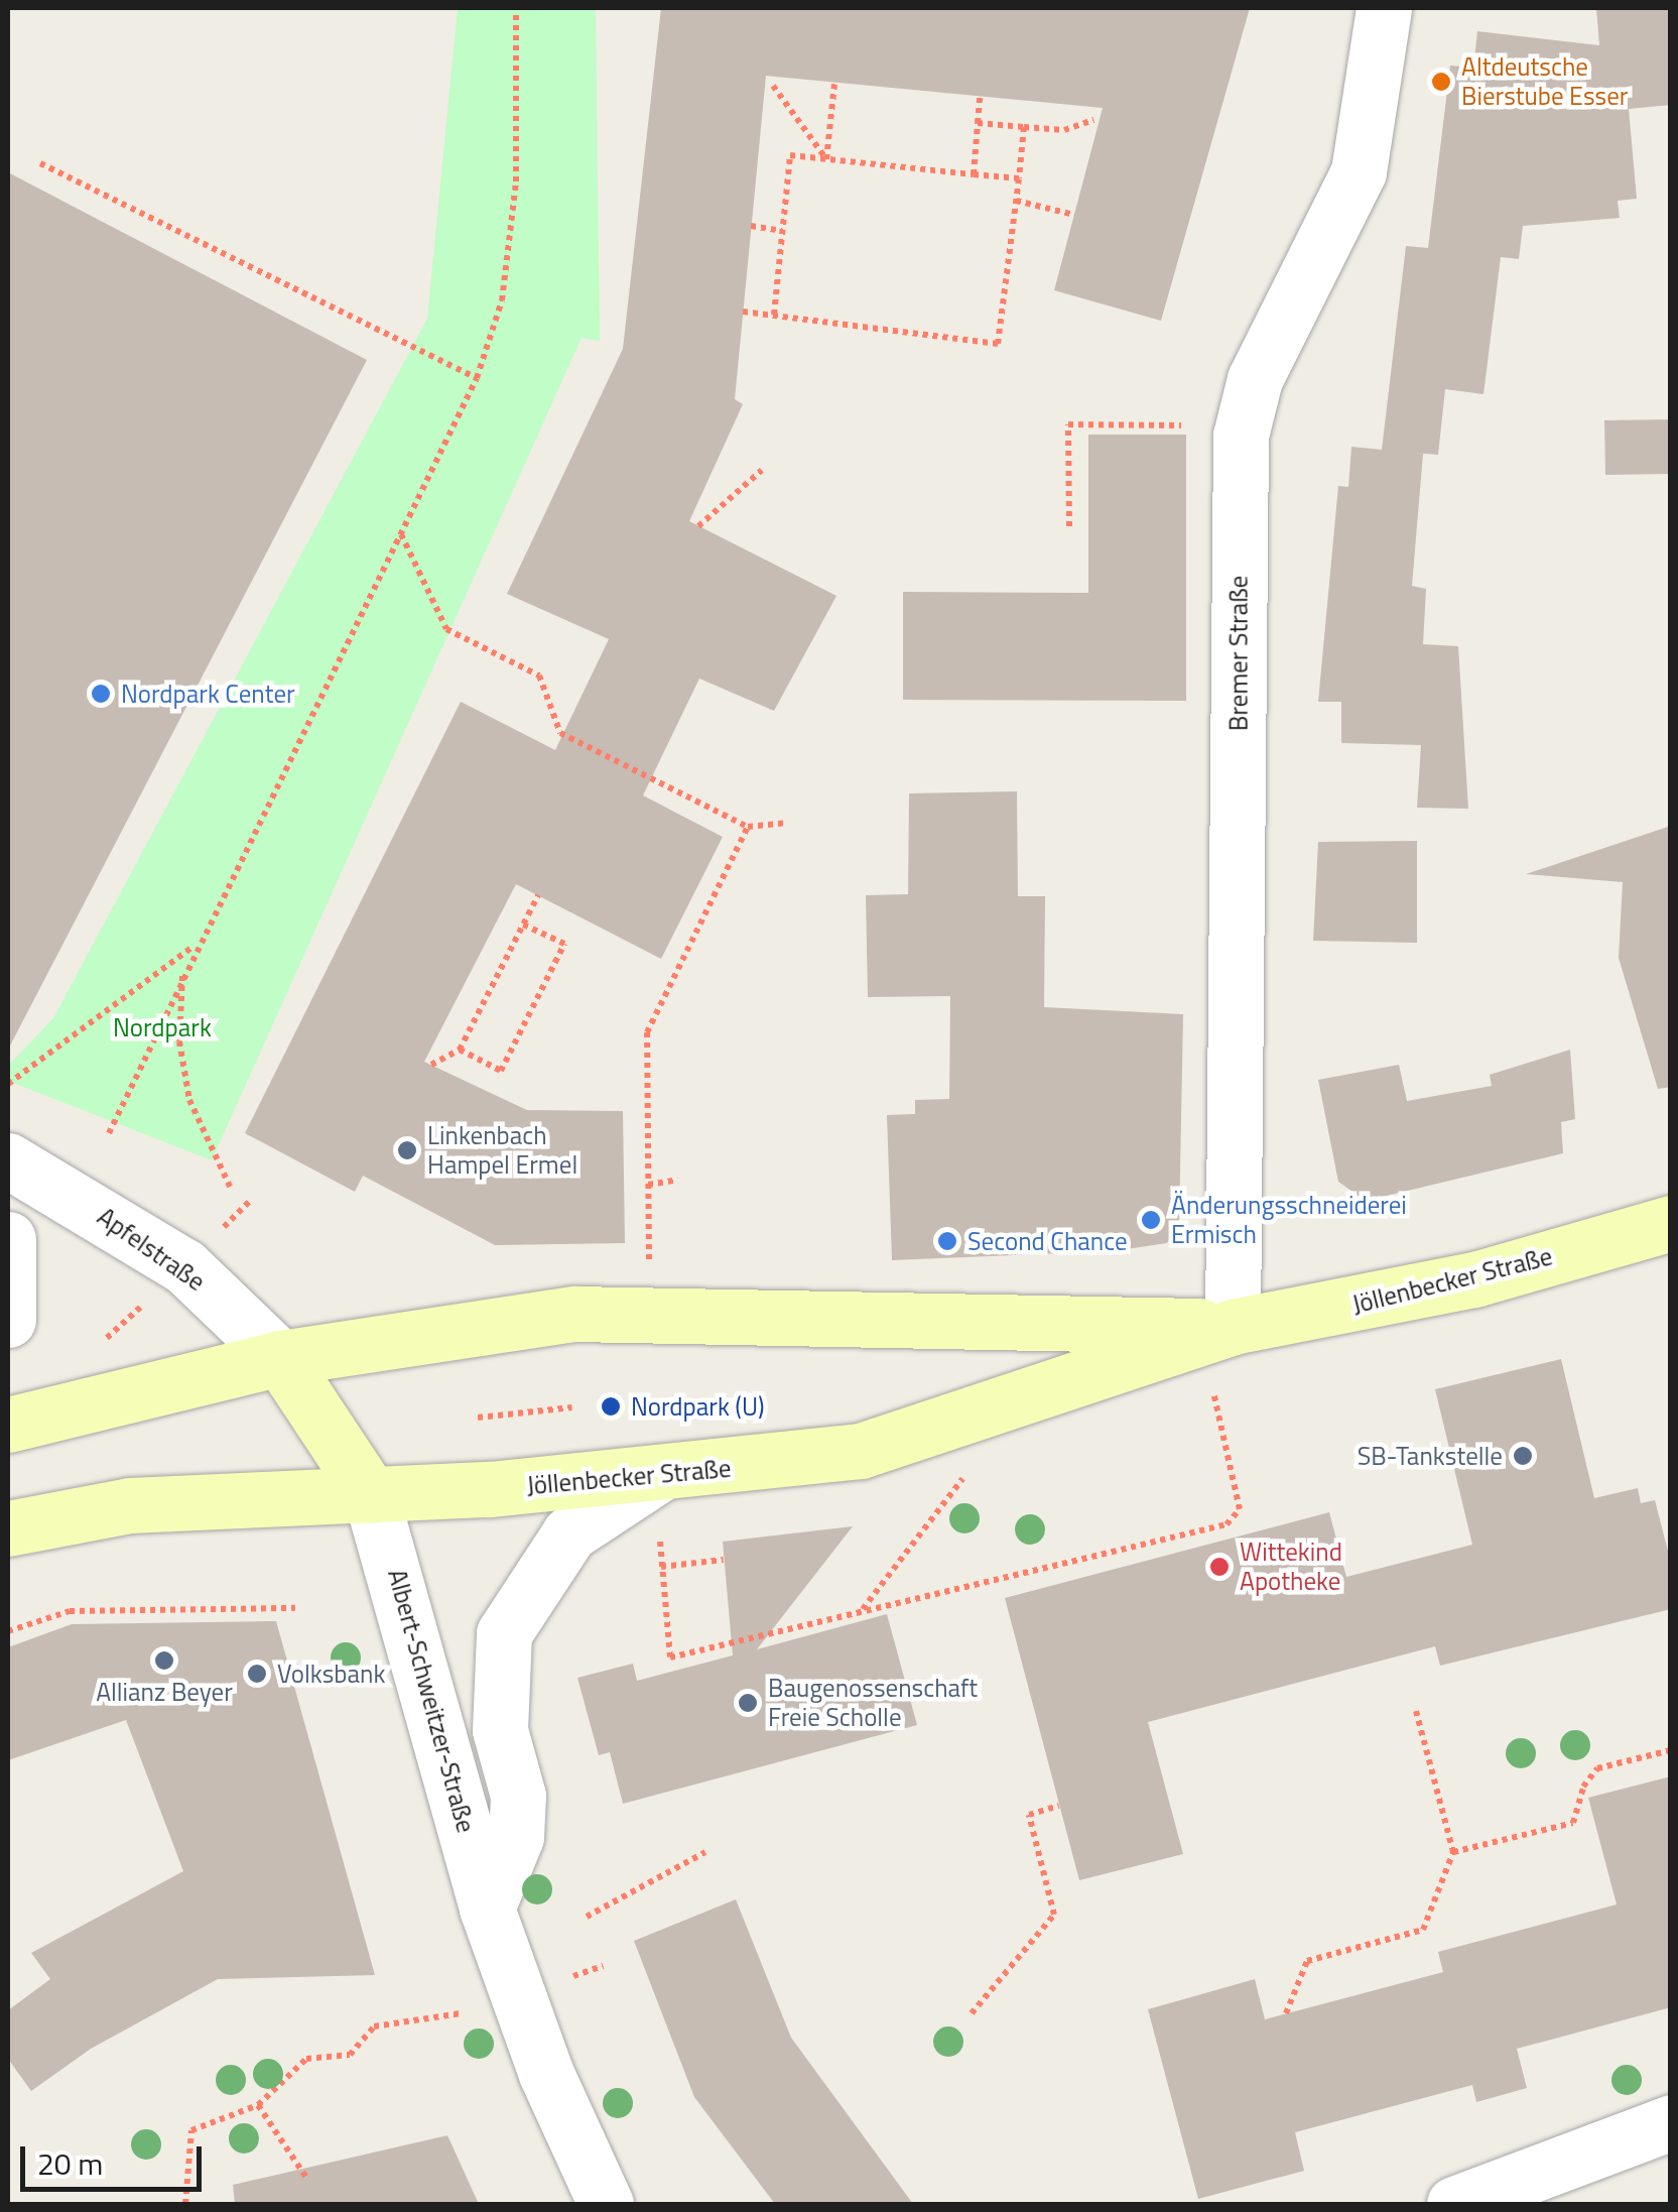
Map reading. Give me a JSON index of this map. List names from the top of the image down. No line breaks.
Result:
{"streets":{"main road":["Jöllenbecker Straße"],"street":["Bremer Straße","Apfelstraße","Albert-Schweitzer-Straße"]},"crossings":[["Bremer Straße","Jöllenbecker Straße"],["Apfelstraße","Jöllenbecker Straße"],["Jöllenbecker Straße","Albert-Schweitzer-Straße"]],"parks":["Nordpark"],"places":["Altdeutsche Bierstube Esser","Nordpark Center","Linkenbach Hampel Ermel","Änderungsschneiderei Ermisch","Second Chance","Nordpark (U)","SB-Tankstelle","Wittekind Apotheke","Allianz Beyer","Volksbank","Baugenossenschaft Freie Scholle"],"scale_bar":"20 m"}
